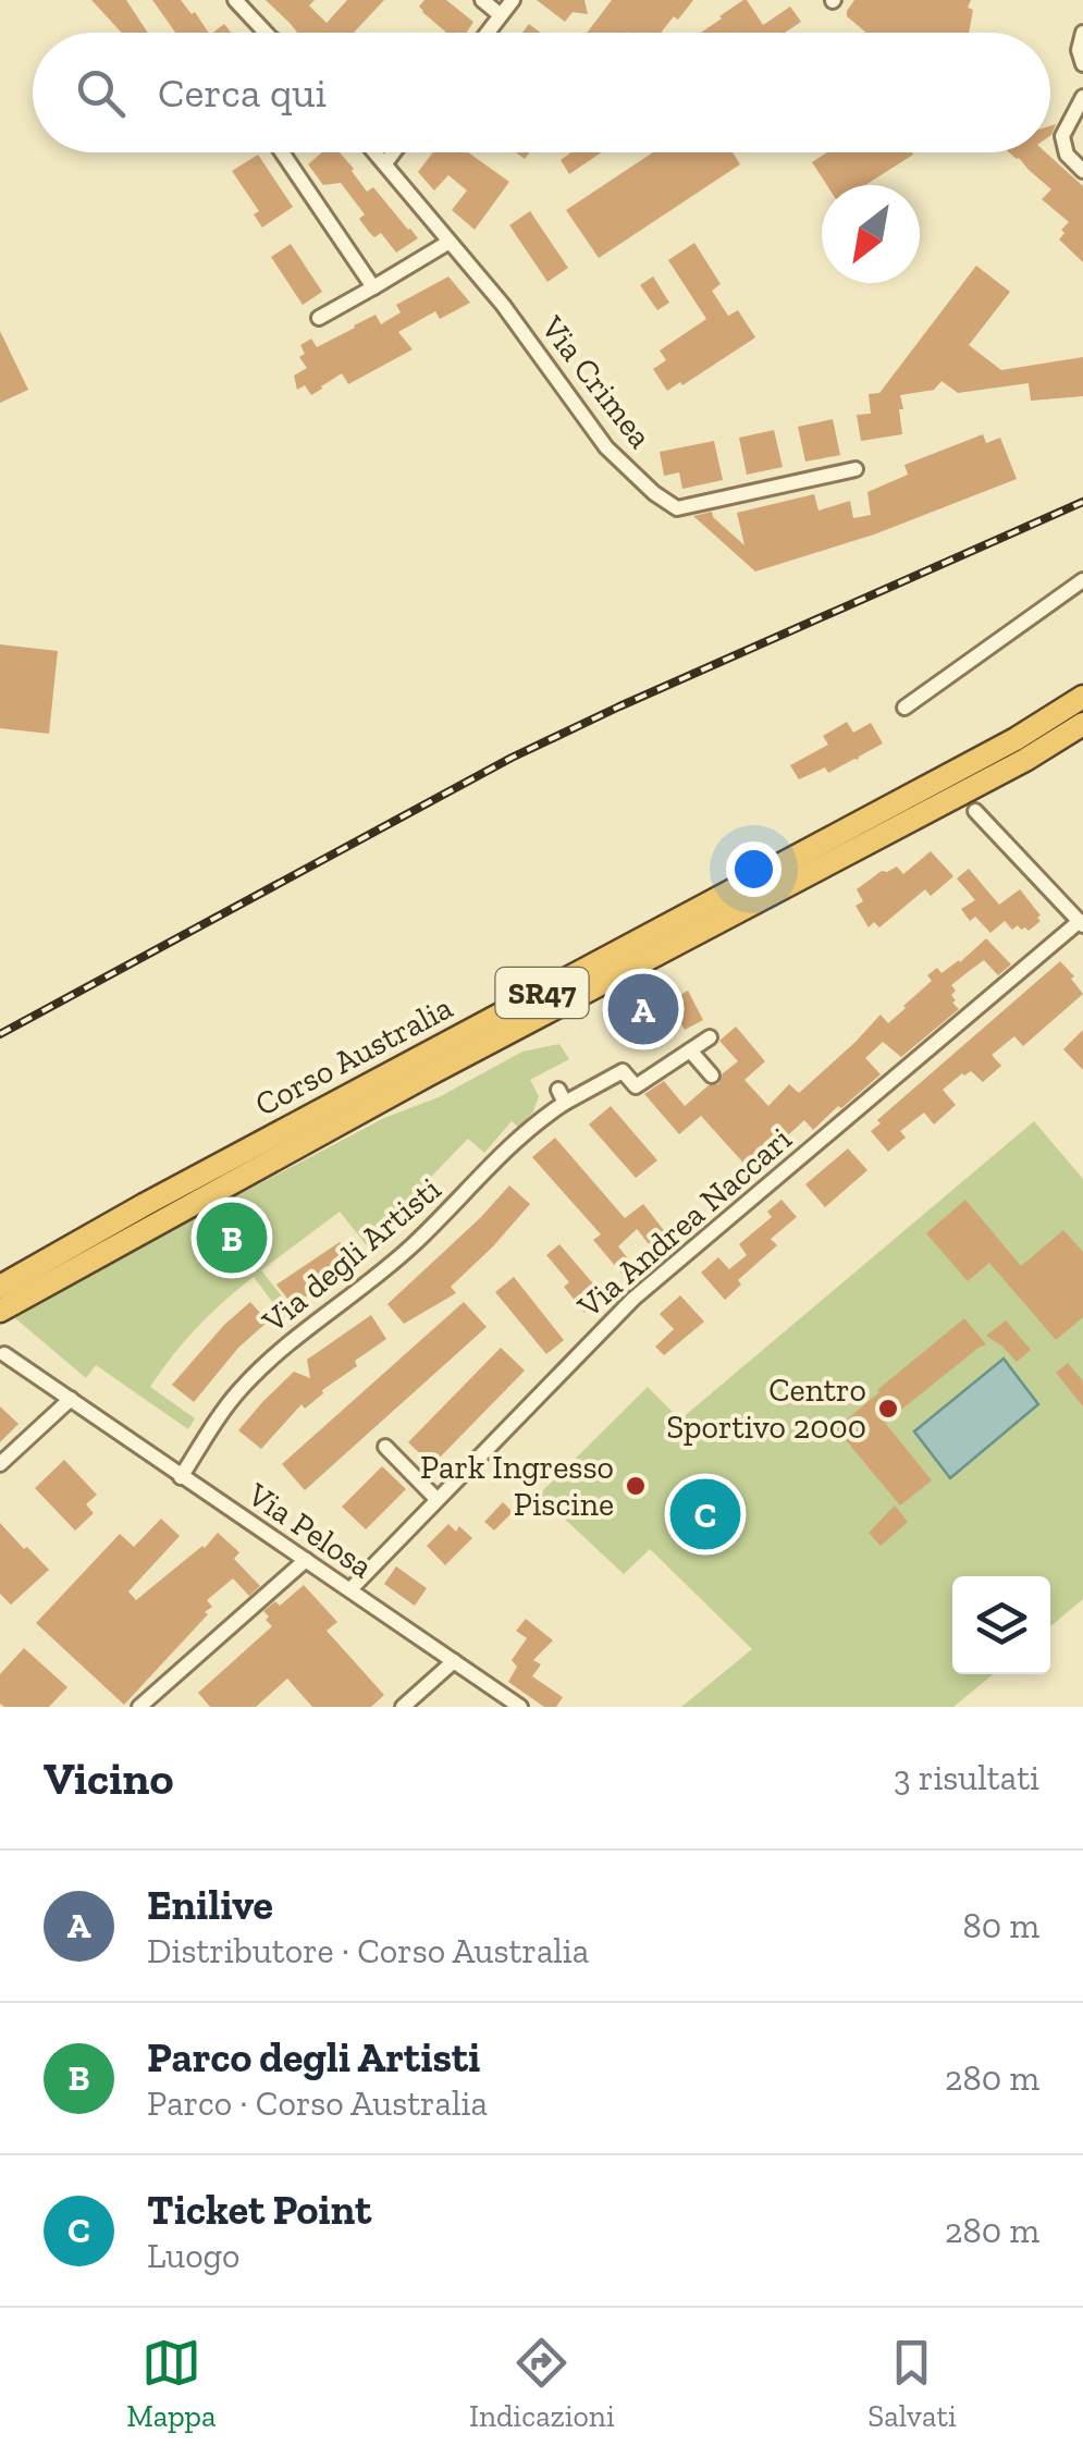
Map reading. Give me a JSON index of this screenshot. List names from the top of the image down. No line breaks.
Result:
{"streets":{"highway":["SR47","Corso Australia"],"street":["Via Crimea","Via Andrea Naccari","Via degli Artisti","Via Pelosa"]},"crossings":[["Via Andrea Naccari","Via Pelosa"],["Via degli Artisti","Via Pelosa"]],"places":["Centro Sportivo 2000","Park Ingresso Piscine"],"north":"bottom left","page":{"search":"Cerca qui","pins":["A","B","C"],"heading":["Vicino","3 risultati"],"list":[{"mark":"A","name":"Enilive","note":"Distributore · Corso Australia","value":"80 m"},{"mark":"B","name":"Parco degli Artisti","note":"Parco · Corso Australia","value":"280 m"},{"mark":"C","name":"Ticket Point","note":"Luogo","value":"280 m"}],"nav":["Mappa","Indicazioni","Salvati"]}}
